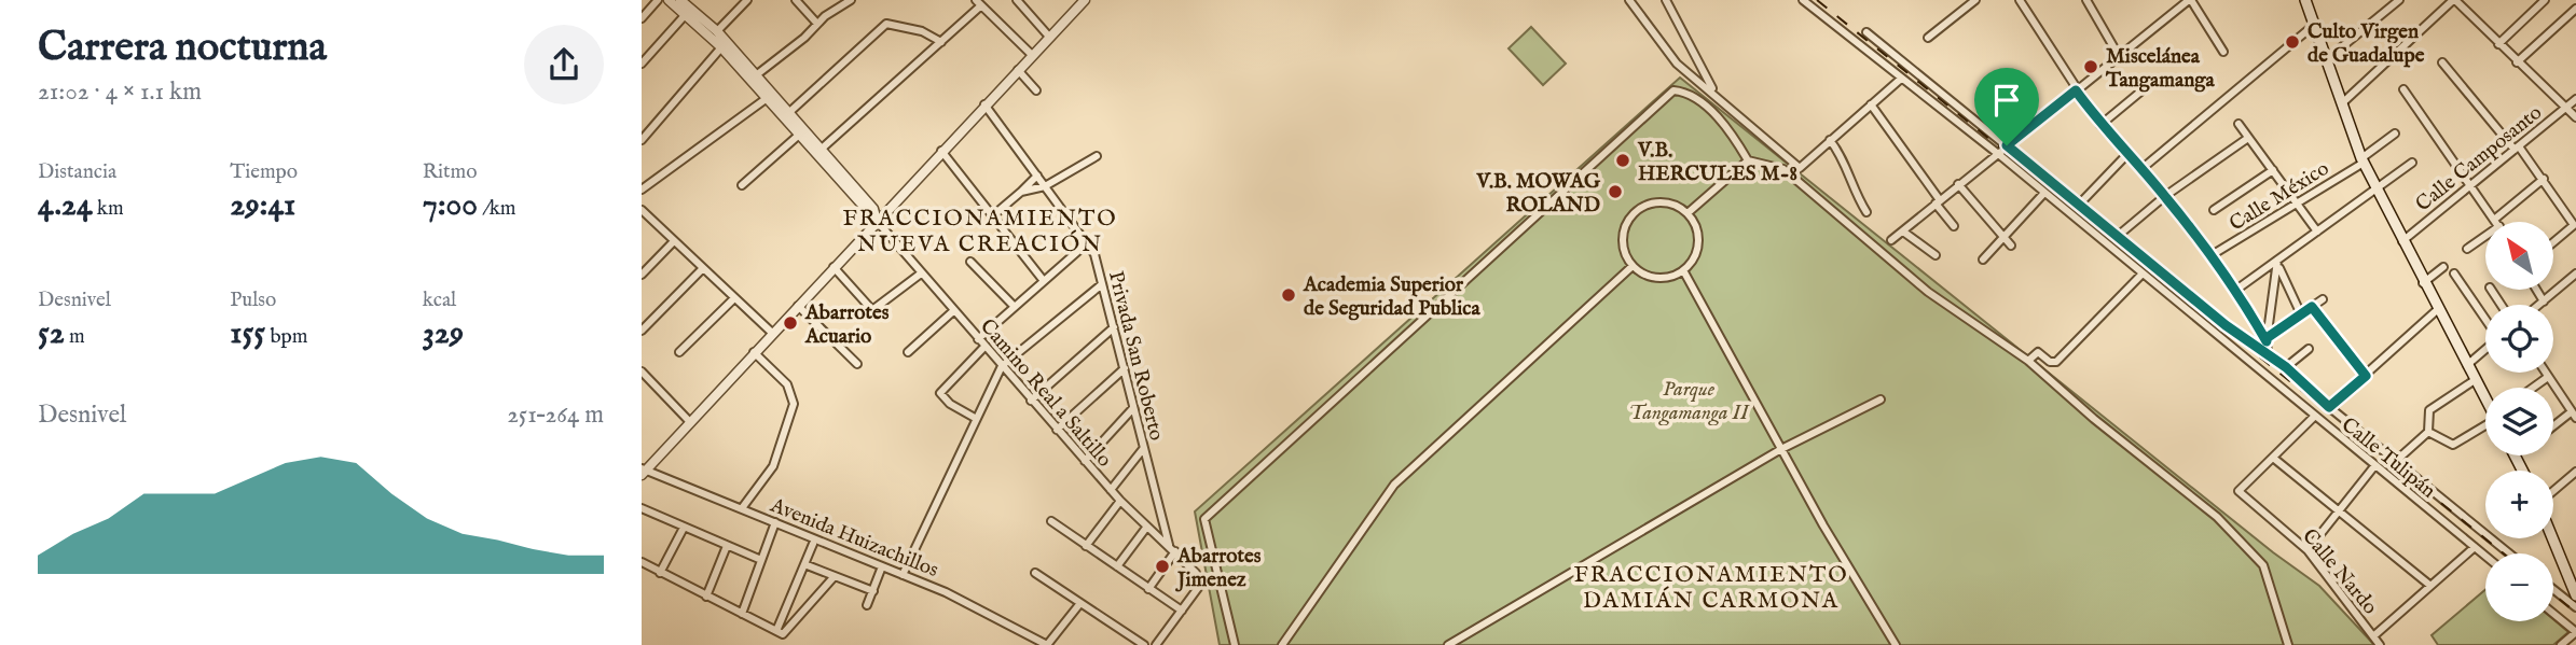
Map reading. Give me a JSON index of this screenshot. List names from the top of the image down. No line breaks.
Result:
{"streets":{"street":["Calle Camposanto","Calle México","Privada San Roberto","Camino Real a Saltillo","Calle Tulipán","Avenida Huizachillos","Calle Nardo"]},"crossings":[["Privada San Roberto","Camino Real a Saltillo"]],"districts":["FRACCIONAMIENTO NUEVA CREACIÓN","FRACCIONAMIENTO DAMIÁN CARMONA"],"parks":["Parque Tangamanga II"],"places":["Culto Virgen de Guadalupe","Miscelánea Tangamanga","V.B. HERCULES M-8","V.B. MOWAG ROLAND","Academia Superior de Seguridad Publica","Abarrotes Acuario","Abarrotes Jimenez"],"north":"top left","page":{"heading":["Carrera nocturna","21:02 · 4 × 1.1 km"],"stats":[["Distancia","4.24 km"],["Tiempo","29:41"],["Ritmo","7:00 /km"],["Desnivel","52 m"],["Pulso","155 bpm"],["kcal","329"]],"map_buttons":["+","−"],"chart":["Desnivel","251–264 m"]}}
